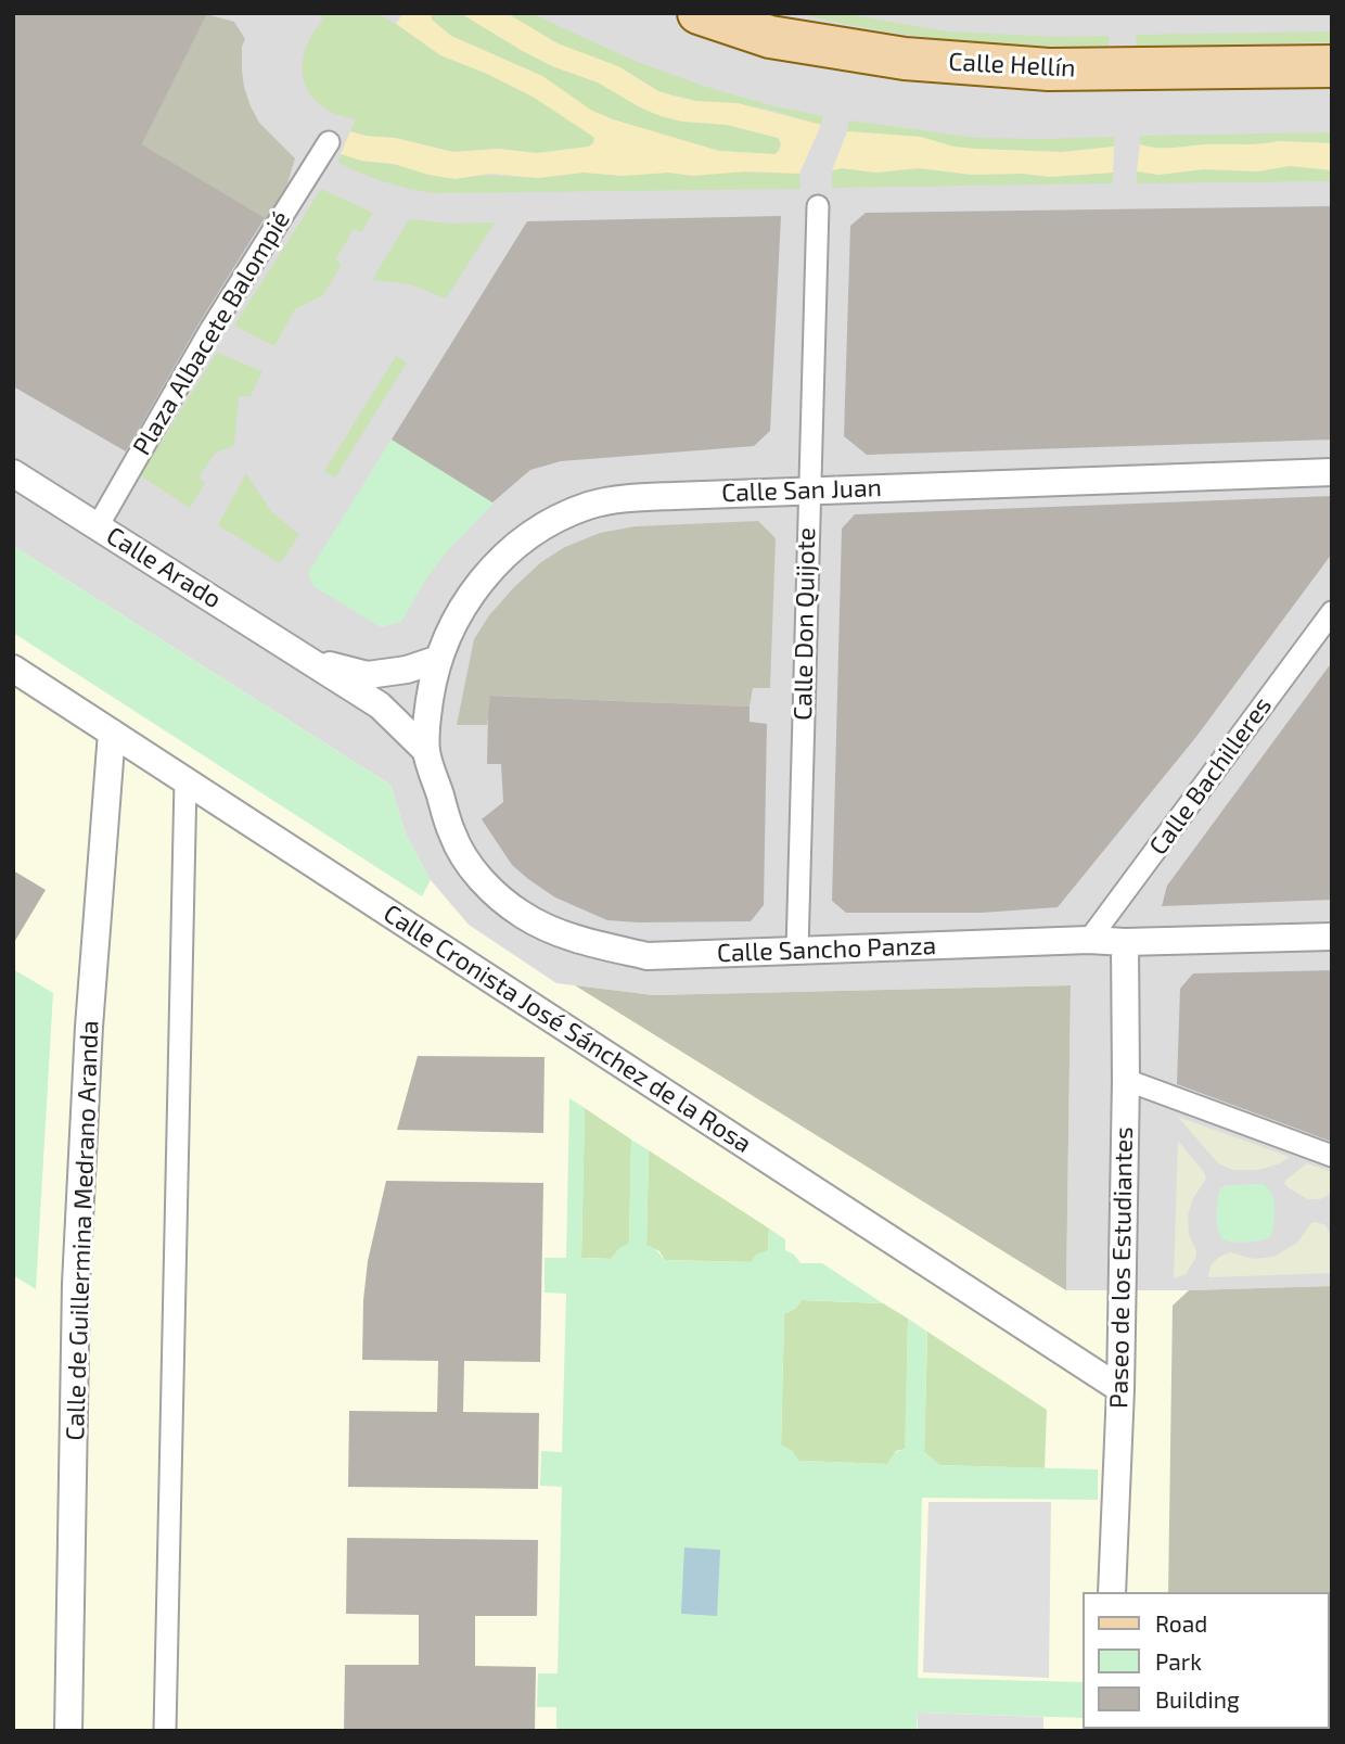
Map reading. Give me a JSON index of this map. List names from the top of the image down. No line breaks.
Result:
{"streets":{"main road":["Calle Hellín"],"street":["Plaza Albacete Balompié","Calle San Juan","Calle Arado","Calle Don Quijote","Calle Bachilleres","Calle Sancho Panza","Calle Cronista José Sánchez de la Rosa","Calle de Guillermina Medrano Aranda","Paseo de los Estudiantes"]},"crossings":[["Plaza Albacete Balompié","Calle Arado"],["Calle San Juan","Calle Arado"],["Calle San Juan","Calle Don Quijote"],["Calle San Juan","Calle Sancho Panza"],["Calle Arado","Calle Sancho Panza"],["Calle Don Quijote","Calle Sancho Panza"],["Calle Bachilleres","Calle Sancho Panza"],["Calle Sancho Panza","Paseo de los Estudiantes"],["Calle Cronista José Sánchez de la Rosa","Calle de Guillermina Medrano Aranda"],["Calle Cronista José Sánchez de la Rosa","Paseo de los Estudiantes"]],"legend":["Road","Park","Building"]}
